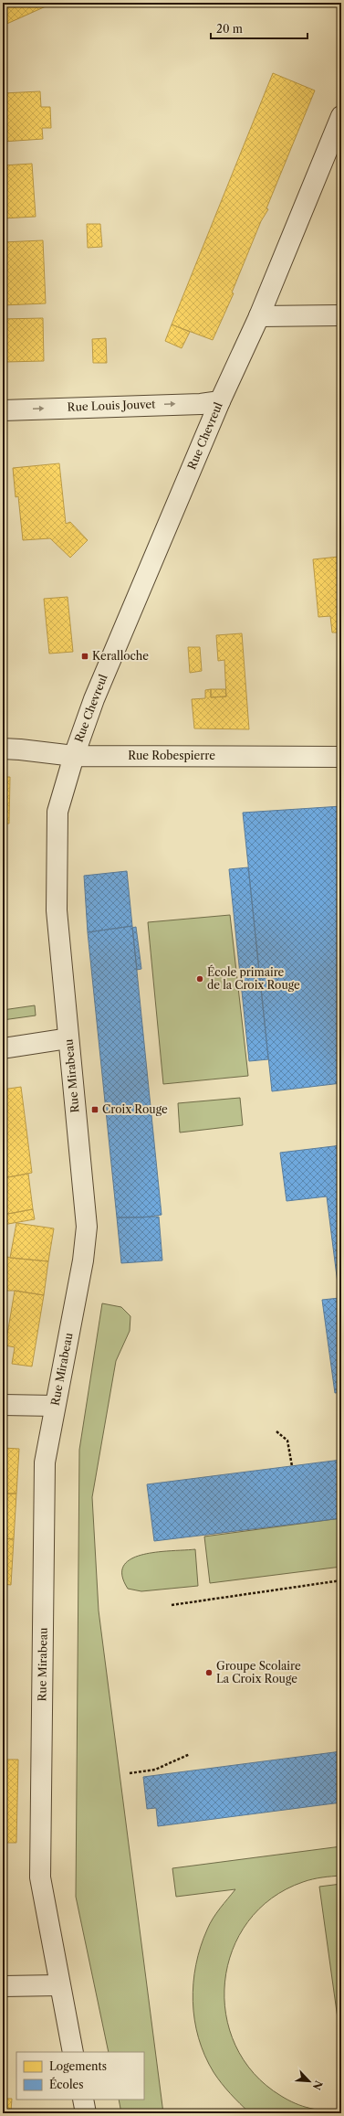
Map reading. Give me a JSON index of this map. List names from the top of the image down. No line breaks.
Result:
{"streets":{"street":["Rue Louis Jouvet","Rue Chevreul","Rue Robespierre","Rue Mirabeau"]},"crossings":[["Rue Louis Jouvet","Rue Chevreul"],["Rue Chevreul","Rue Robespierre"],["Rue Chevreul","Rue Mirabeau"],["Rue Robespierre","Rue Mirabeau"]],"one_way":["Rue Louis Jouvet"],"places":{"transit":["Keralloche","Croix Rouge"],"other":["École primaire de la Croix Rouge","Groupe Scolaire La Croix Rouge"]},"legend":["Logements","Écoles"],"scale_bar":"20 m","north":"bottom right"}
